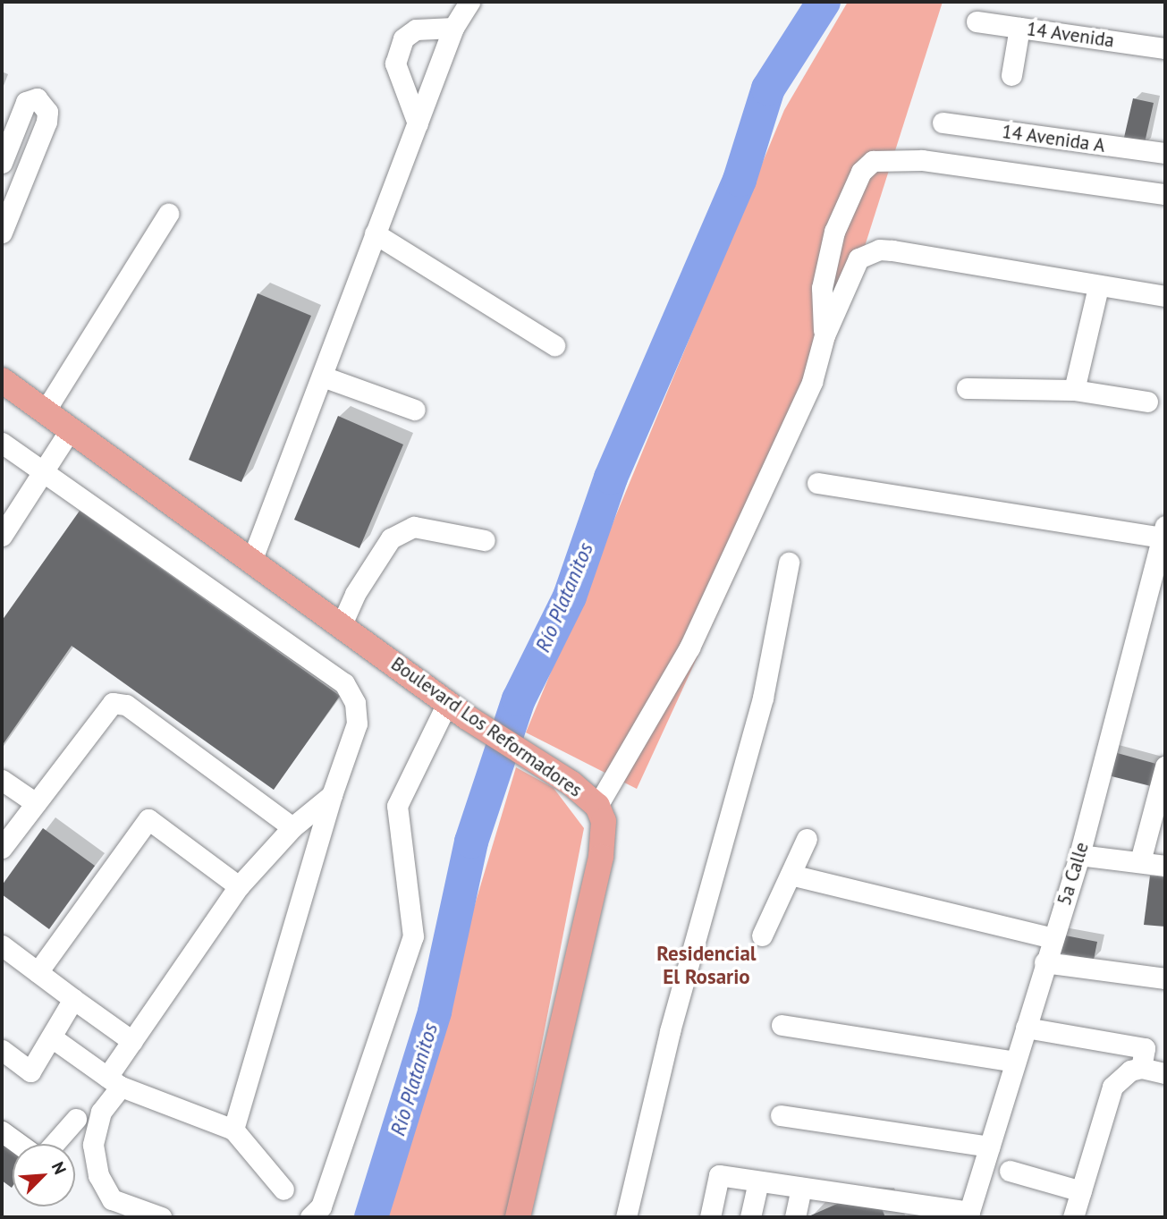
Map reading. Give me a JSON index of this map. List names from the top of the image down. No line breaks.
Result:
{"streets":{"main road":["Boulevard Los Reformadores"],"street":["14 Avenida","14 Avenida A","5a Calle"]},"districts":["Residencial El Rosario"],"water":["Río Platanitos"],"north":"top right"}
